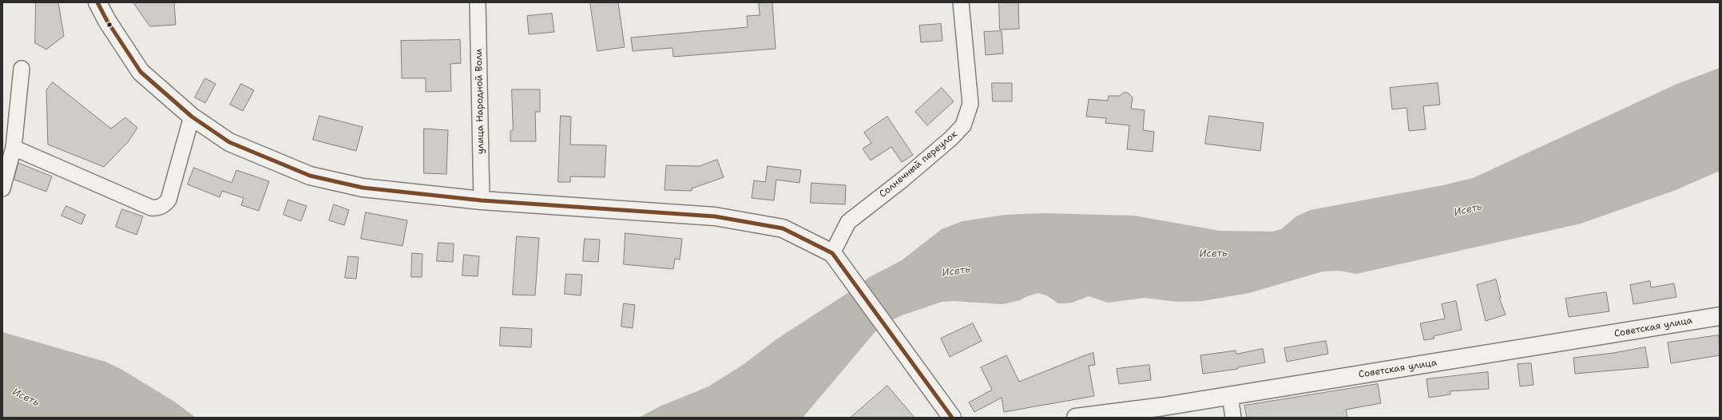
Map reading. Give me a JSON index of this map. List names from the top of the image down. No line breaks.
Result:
{"streets":{"main road":["Советская улица"],"street":["улица Народной Воли","Солнечный переулок"]},"water":["Исеть"]}
